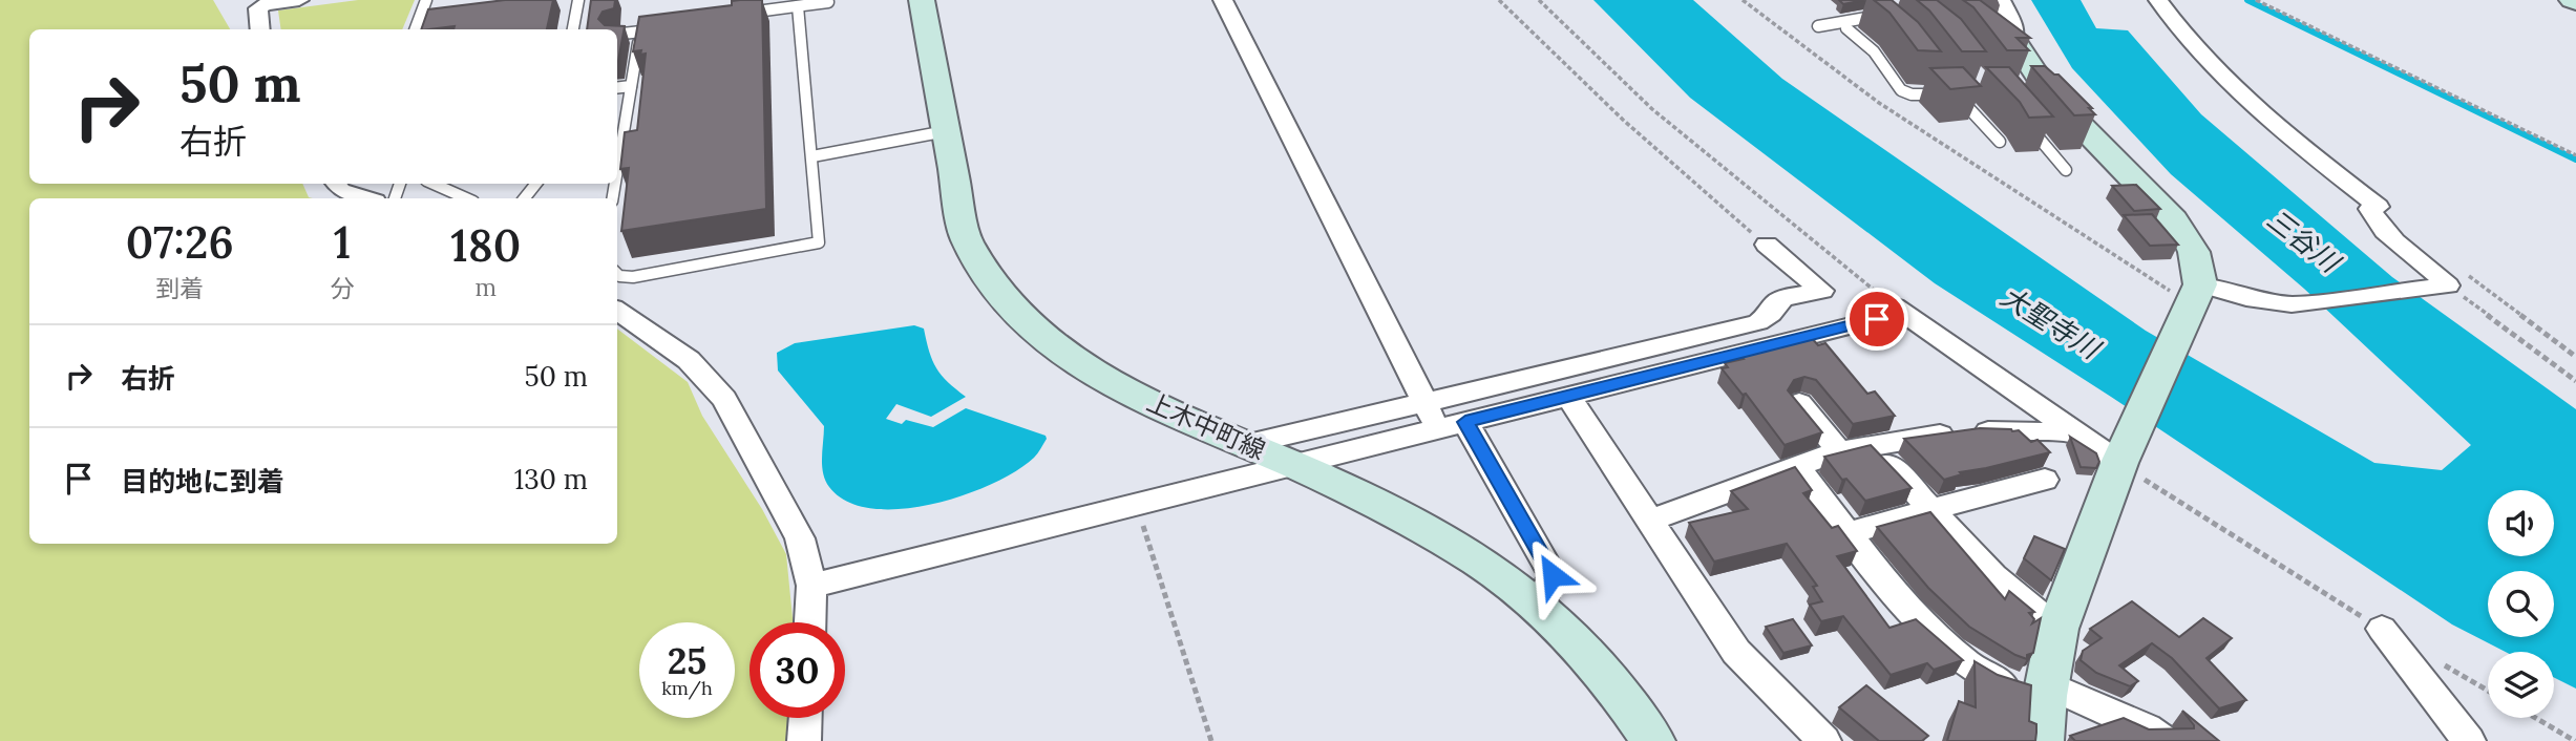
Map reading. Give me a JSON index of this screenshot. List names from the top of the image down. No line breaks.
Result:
{"streets":{"main road":["上木中町線"]},"water":["三谷川","大聖寺川"],"page":{"turn":["50 m","右折"],"eta":["07:26","到着","1","分","180","m"],"list":[{"name":"右折","value":"50 m"},{"name":"目的地に到着","value":"130 m"}],"speed":"25 km/h","limit":"30"}}
